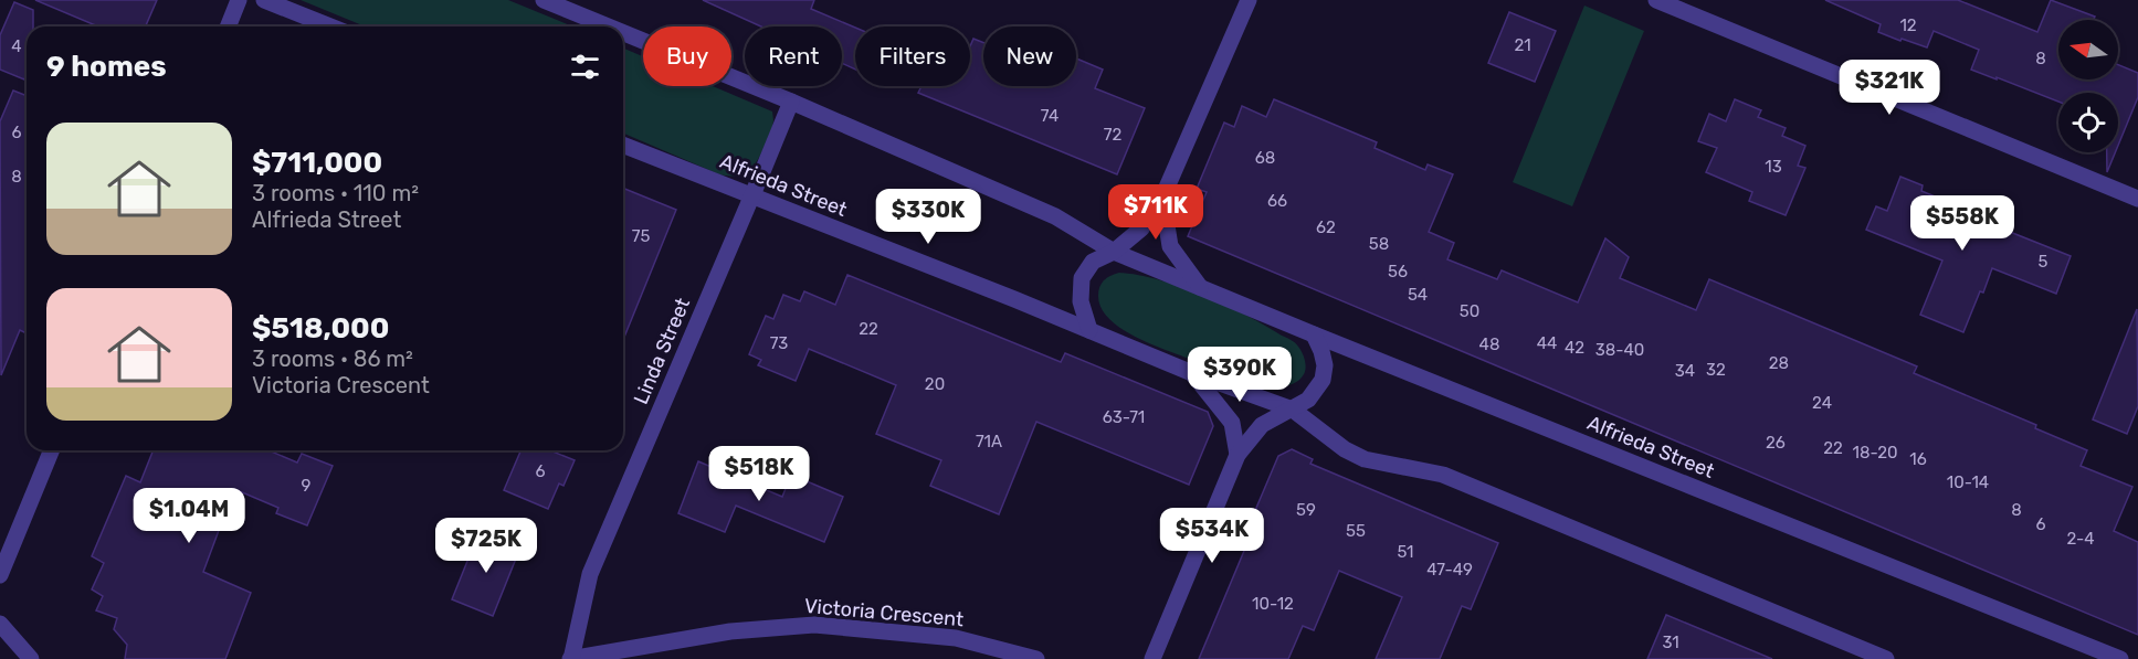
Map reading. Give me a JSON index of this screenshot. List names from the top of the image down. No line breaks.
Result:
{"streets":{"street":["Alfrieda Street","Linda Street","Victoria Crescent"]},"crossings":[["Alfrieda Street","Linda Street"],["Linda Street","Victoria Crescent"]],"house_numbers":["12","21","4","8","74","6","72","68","13","8","66","62","75","58","5","56","54","50","22","73","44","48","42","38-40","28","32","34","20","24","63-71","71A","26","22","18-20","16","6","10-14","9","59","8","6","55","2-4","51","47-49","10-12","31"],"north":"left","page":{"chip":["Buy","Rent","Filters","New"],"heading":"9 homes","price":["$321K","$711K","$330K","$558K","$390K","$518K","$1.04M","$534K","$725K"],"list":[{"name":"$711,000","note":"3 rooms · 110 m² · Alfrieda Street"},{"name":"$518,000","note":"3 rooms · 86 m² · Victoria Crescent"}]}}
